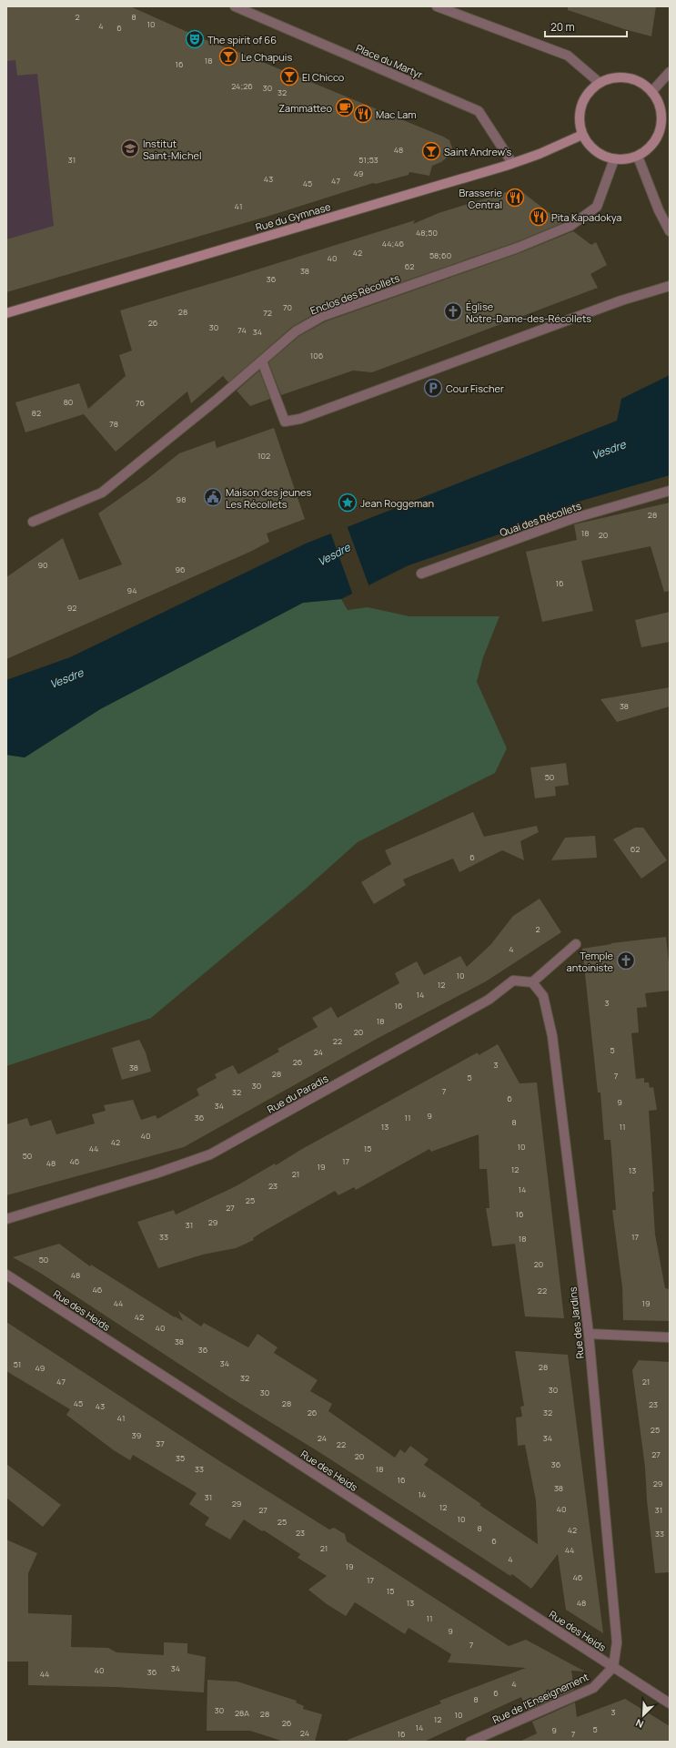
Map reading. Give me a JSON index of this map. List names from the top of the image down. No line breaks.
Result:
{"streets":{"street":["Place du Martyr","Rue du Gymnase","Enclos des Récollets","Quai des Récollets","Rue du Paradis","Rue des Heids","Rue des Jardins","Rue de l'Enseignement"]},"crossings":[["Place du Martyr","Rue du Gymnase"],["Rue du Gymnase","Enclos des Récollets"],["Rue du Paradis","Rue des Jardins"],["Rue des Heids","Rue des Jardins"],["Rue des Heids","Rue de l'Enseignement"],["Rue des Jardins","Rue de l'Enseignement"]],"water":["Vesdre"],"places":{"theatre":["The spirit of 66"],"bar":["Le Chapuis","El Chicco","Saint Andrew's"],"cafe":["Zammatteo"],"restaurant":["Mac Lam","Brasserie Central","Pita Kapadokya"],"school or university":["Institut Saint-Michel"],"church":["Église Notre-Dame-des-Récollets","Temple antoiniste"],"parking":["Cour Fischer"],"public building":["Maison des jeunes Les Récollets"],"place":["Jean Roggeman"]},"house_numbers":["2","8","10","4","6","18","16","24;26","30","32","48","31","51;53","49","43","47","45","41","48;50","44;46","42","58;60","40","62","38","36","70","28","72","26","30","74","34","106","80","76","82","78","102","98","28","18","20","90","96","16","94","92","38","50","62","6","2","4","10","12","14","3","16","18","20","22","5","24","26","3","38","28","7","5","30","7","32","6","9","34","9","36","11","8","13","11","40","42","10","44","15","50","46","17","48","19","12","13","21","23","14","25","27","16","29","31","33","17","18","50","20","48","46","22","44","19","42","40","38","36","34","51","28","49","32","47","21","30","30","45","28","23","43","26","32","41","25","39","24","34","37","22","27","20","35","36","33","18","16","29","38","14","31","29","12","40","27","31","10","25","8","42","23","33","6","21","44","4","19","46","17","15","13","48","11","9","7","34","40","36","44","4","6","8","30","3","28A","28","10","12","26","14","5","9","24","16","7"],"scale_bar":"20 m","north":"bottom left"}
